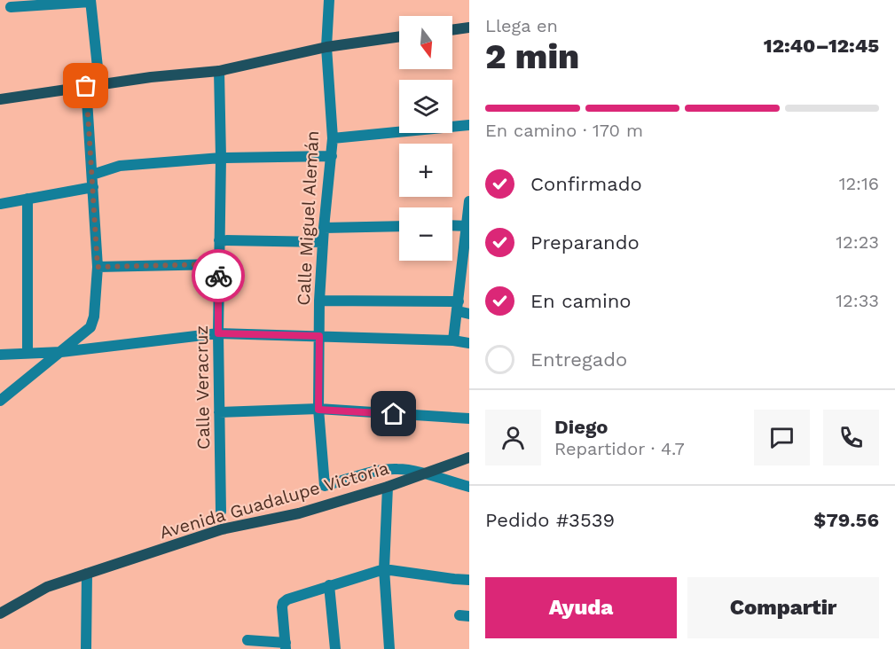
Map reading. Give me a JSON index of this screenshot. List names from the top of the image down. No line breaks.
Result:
{"streets":{"street":["Calle Miguel Alemán","Calle Veracruz","Avenida Guadalupe Victoria"]},"crossings":[["Calle Miguel Alemán","Avenida Guadalupe Victoria"]],"north":"bottom","page":{"heading":["2 min","Llega en","12:40–12:45"],"panel":["Diego","Repartidor · 4.7","Pedido #3539","$79.56"],"map_buttons":["+","−"],"bar":"En camino · 170 m","list":[["Confirmado","12:16"],["Preparando","12:23"],["En camino","12:33"],"Entregado"],"buttons":["Ayuda","Compartir"]}}
